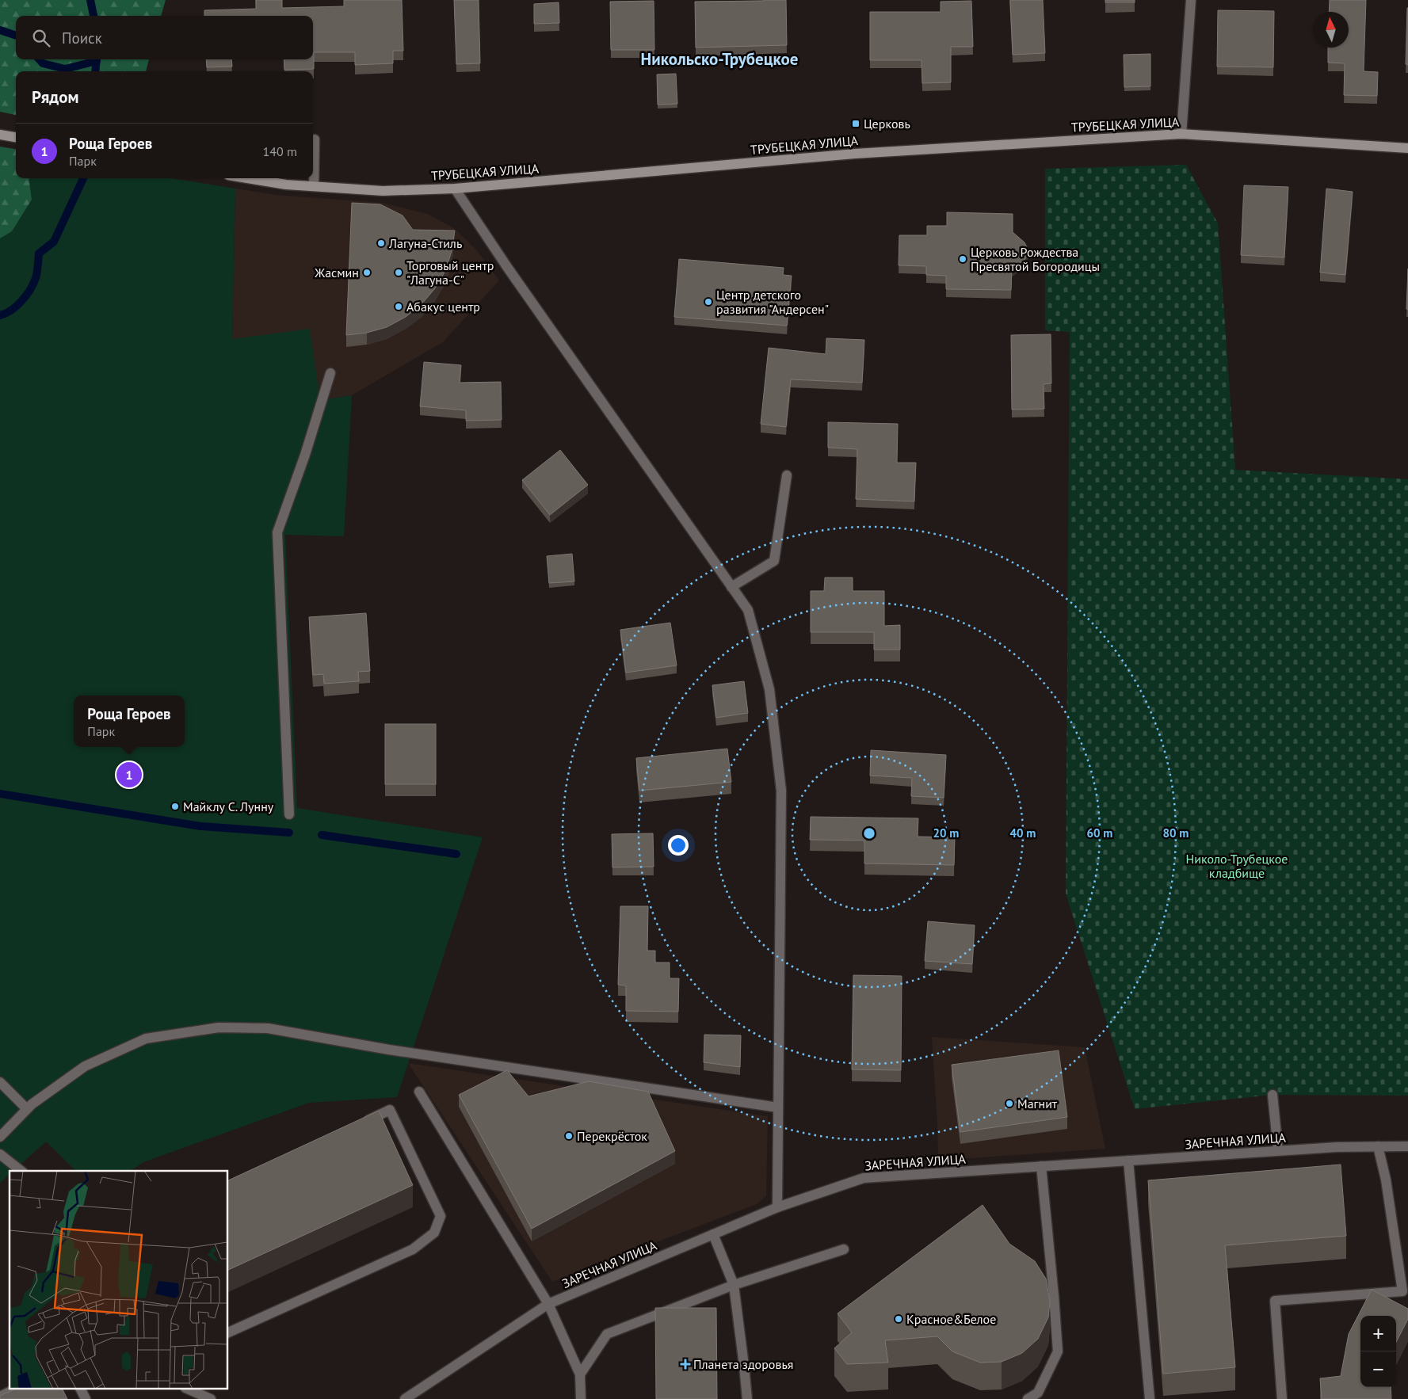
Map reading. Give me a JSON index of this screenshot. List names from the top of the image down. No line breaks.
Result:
{"streets":{"main road":["ТРУБЕЦКАЯ УЛИЦА"],"street":["ЗАРЕЧНАЯ УЛИЦА"]},"districts":["Никольско-Трубецкое"],"parks":["Николо-Трубецкое кладбище"],"places":{"transit":["Церковь"],"other":["Лагуна-Стиль","Церковь Рождества Пресвятой Богородицы","Жасмин","Торговый центр \"Лагуна-С\"","Центр детского развития \"Андерсен\"","Абакус центр","Майклу С. Лунну","Магнит","Перекрёсток","Красное&Белое"],"health":["Планета здоровья"]},"north":"top","page":{"search":"Поиск","heading":"Рядом","list":[{"mark":"1","name":"Роща Героев","note":"Парк","value":"140 m"}],"popup":["Роща Героев","Парк"],"pins":"1","map_buttons":["+","−"]},"rings":["20 m","40 m","60 m","80 m"]}
